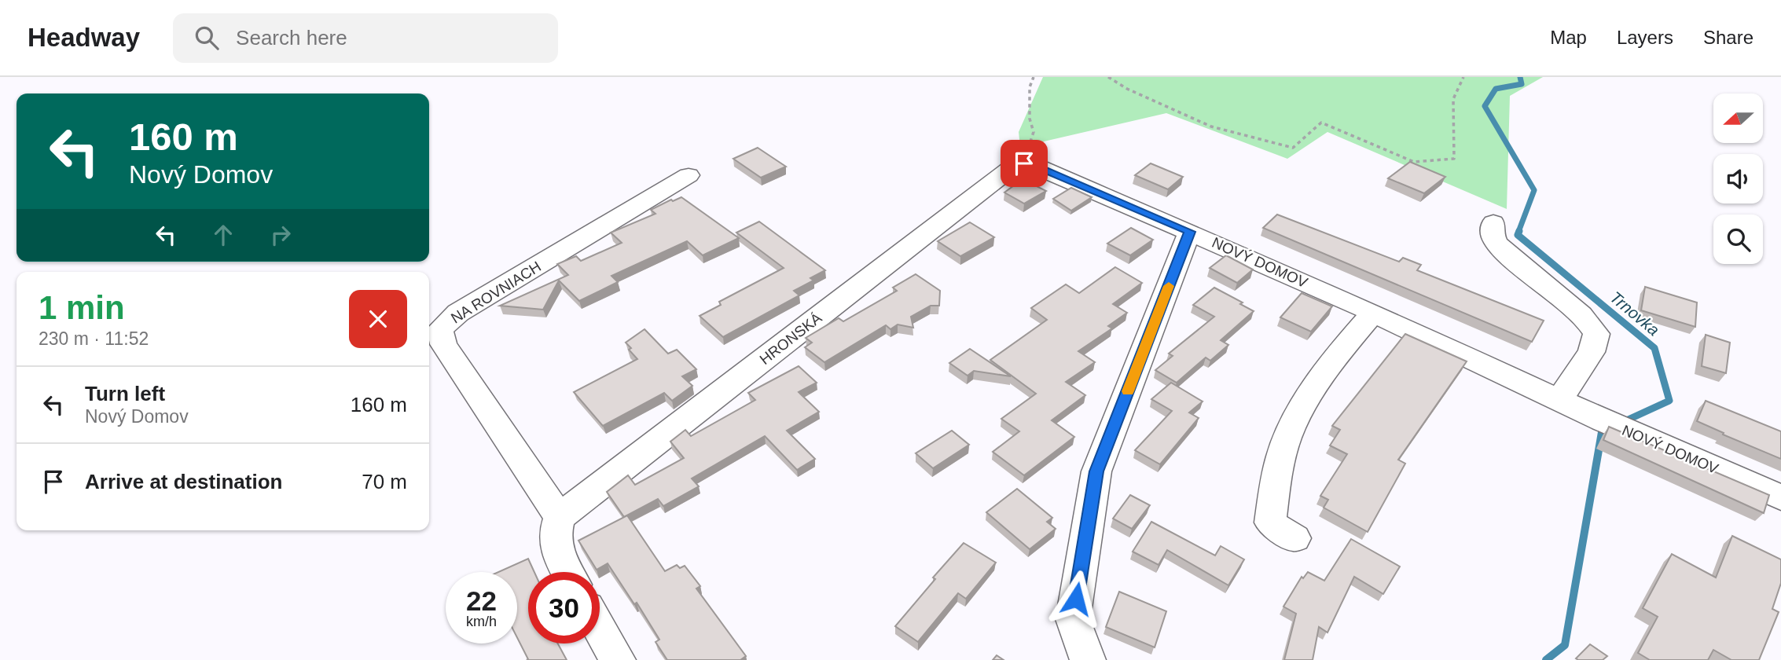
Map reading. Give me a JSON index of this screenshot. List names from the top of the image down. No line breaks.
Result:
{"streets":{"street":["NOVÝ DOMOV","NA ROVNIACH","HRONSKÁ"]},"crossings":[["NOVÝ DOMOV","HRONSKÁ"],["NA ROVNIACH","HRONSKÁ"]],"water":["Trnovka"],"north":"left","page":{"header":"Headway","search":"Search here","nav":["Map","Layers","Share"],"turn":["160 m","Nový Domov"],"heading":["1 min","230 m · 11:52"],"list":[{"name":"Turn left","note":"Nový Domov","value":"160 m"},{"name":"Arrive at destination","value":"70 m"}],"speed":"22 km/h","limit":"30"}}
